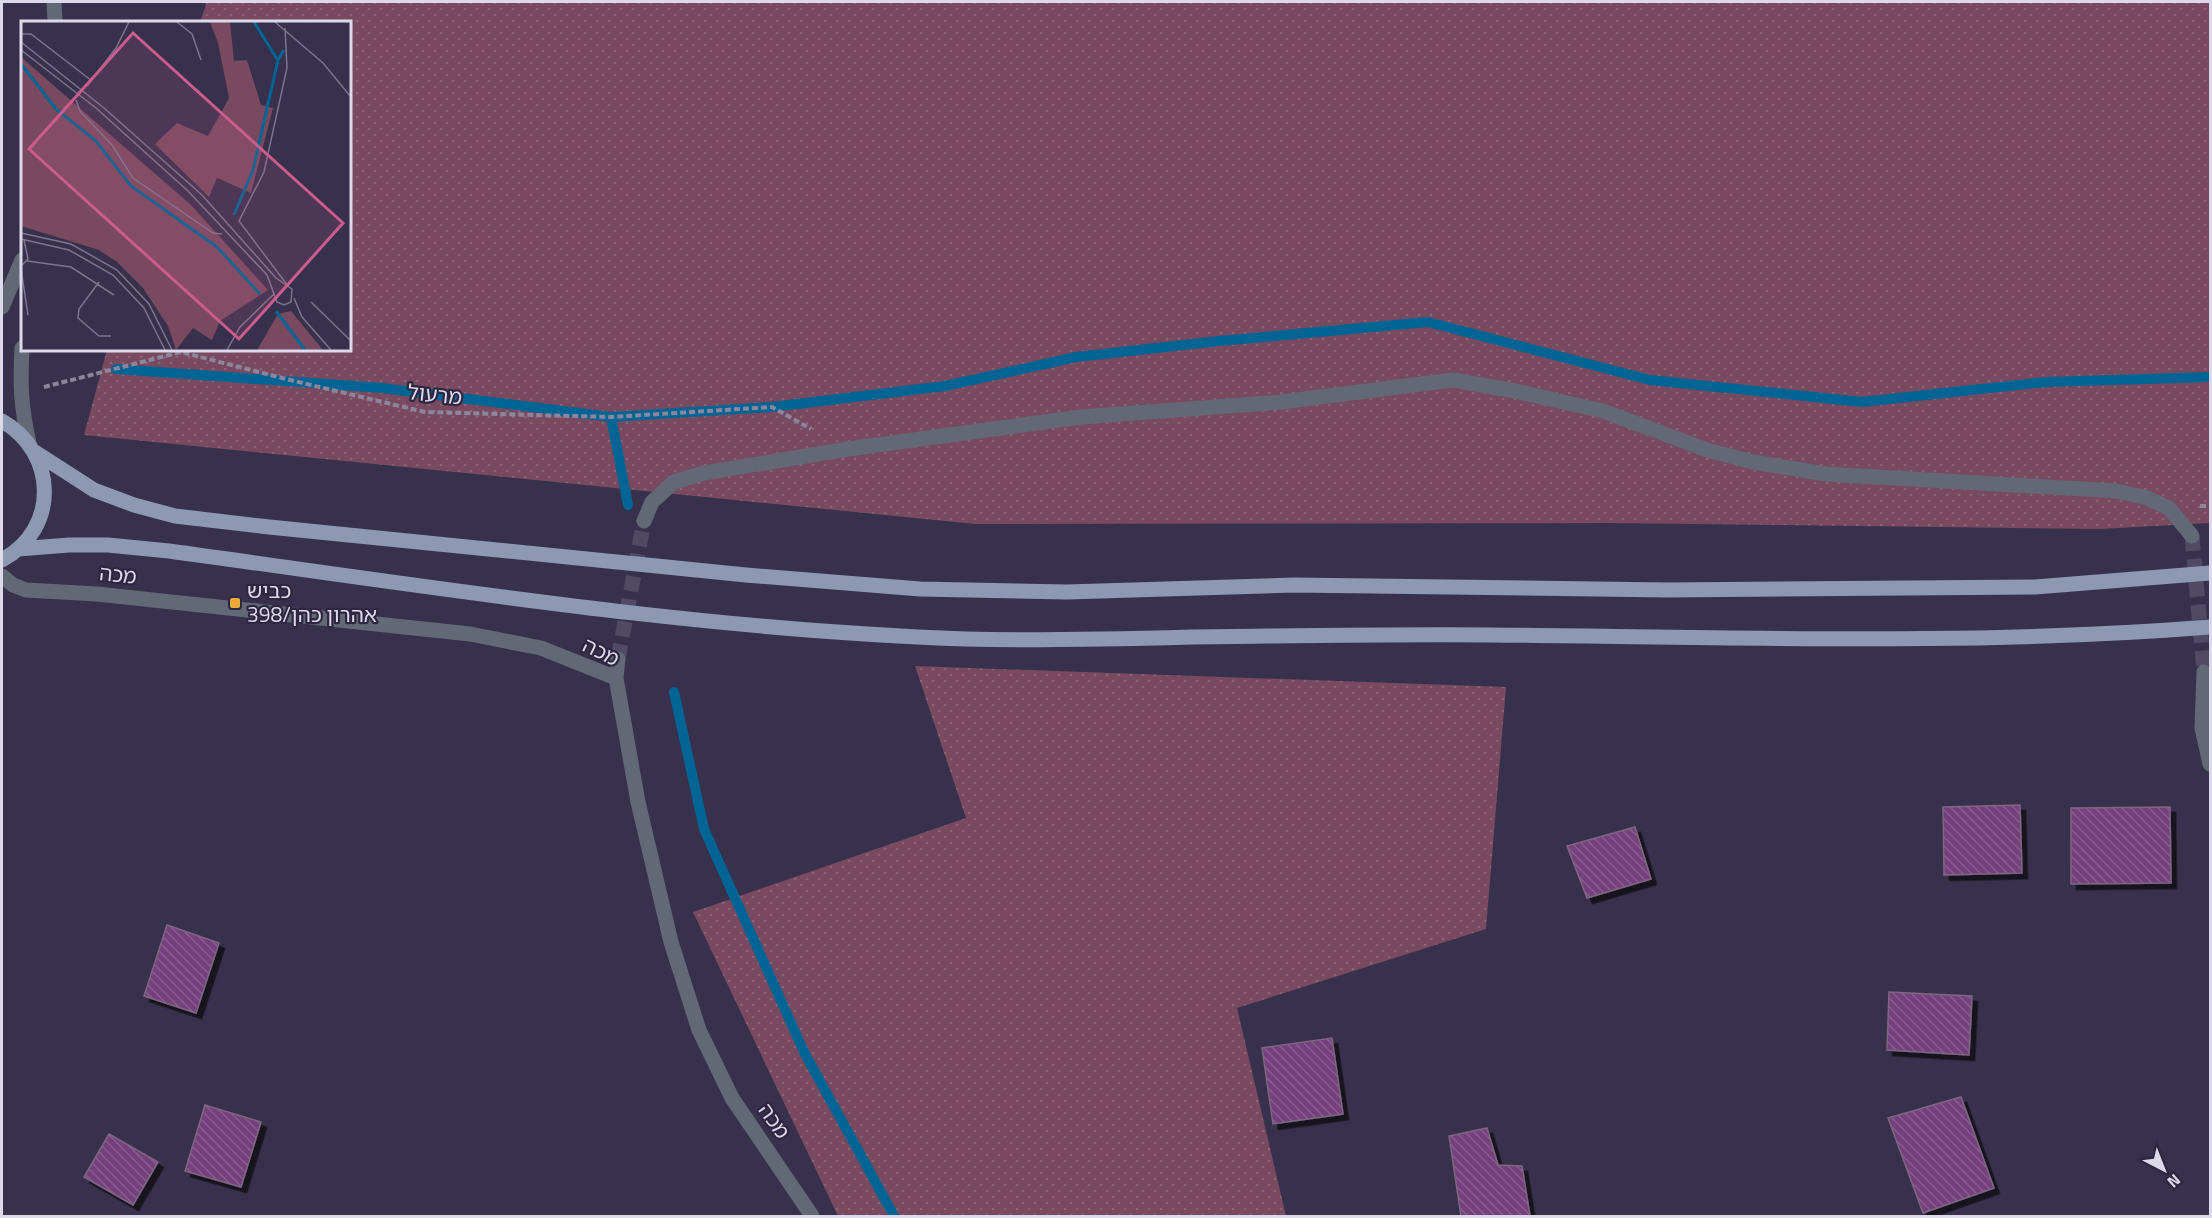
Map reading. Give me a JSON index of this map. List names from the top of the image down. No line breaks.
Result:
{"streets":{"street":["מכה"],"path":["מרעול"]},"places":{"transit":["כביש 398/אהרון כהן"]},"north":"bottom right"}
